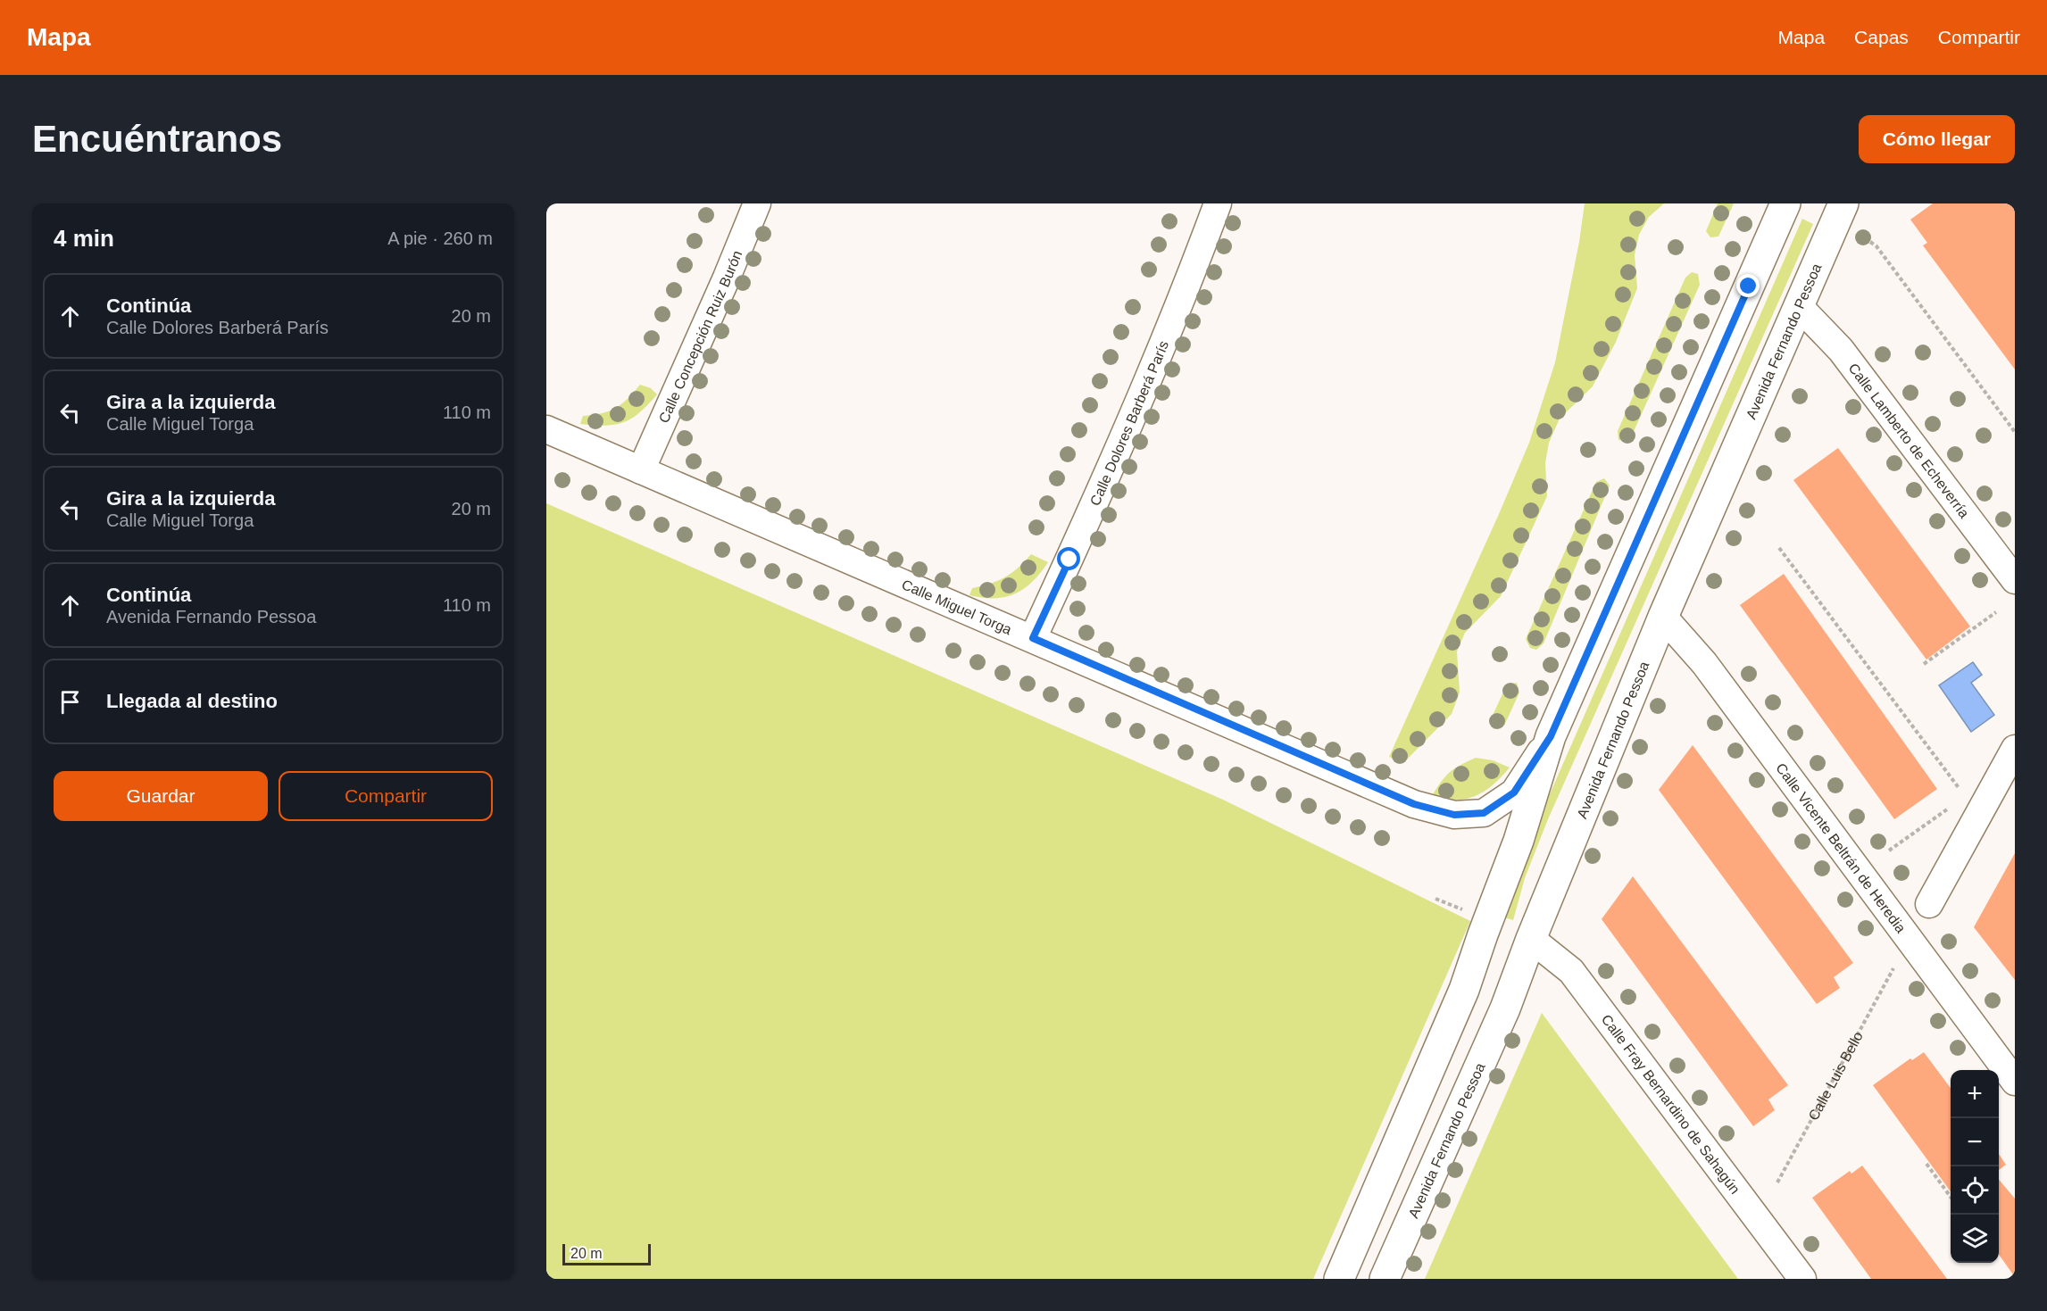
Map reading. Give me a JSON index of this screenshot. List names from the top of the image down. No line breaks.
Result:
{"streets":{"main road":["Avenida Fernando Pessoa"],"street":["Calle Concepción Ruiz Burón","Calle Dolores Barberá París","Calle Lamberto de Echeverría","Calle Miguel Torga","Calle Vicente Beltrán de Heredia","Calle Fray Bernardino de Sahagún"],"path":["Calle Luis Bello"]},"crossings":[["Calle Concepción Ruiz Burón","Calle Miguel Torga"],["Avenida Fernando Pessoa","Calle Lamberto de Echeverría"],["Avenida Fernando Pessoa","Calle Vicente Beltrán de Heredia"],["Avenida Fernando Pessoa","Calle Fray Bernardino de Sahagún"],["Calle Dolores Barberá París","Calle Miguel Torga"]],"scale_bar":"20 m","page":{"header":"Mapa","nav":["Mapa","Capas","Compartir"],"buttons":["Cómo llegar",["Guardar","Compartir"]],"title":"Encuéntranos","heading":["4 min","A pie · 260 m"],"list":[["Continúa","Calle Dolores Barberá París","20 m"],["Gira a la izquierda","Calle Miguel Torga","110 m"],["Gira a la izquierda","Calle Miguel Torga","20 m"],["Continúa","Avenida Fernando Pessoa","110 m"],"Llegada al destino"],"map_buttons":["+","−"],"scale":"20 m"}}
